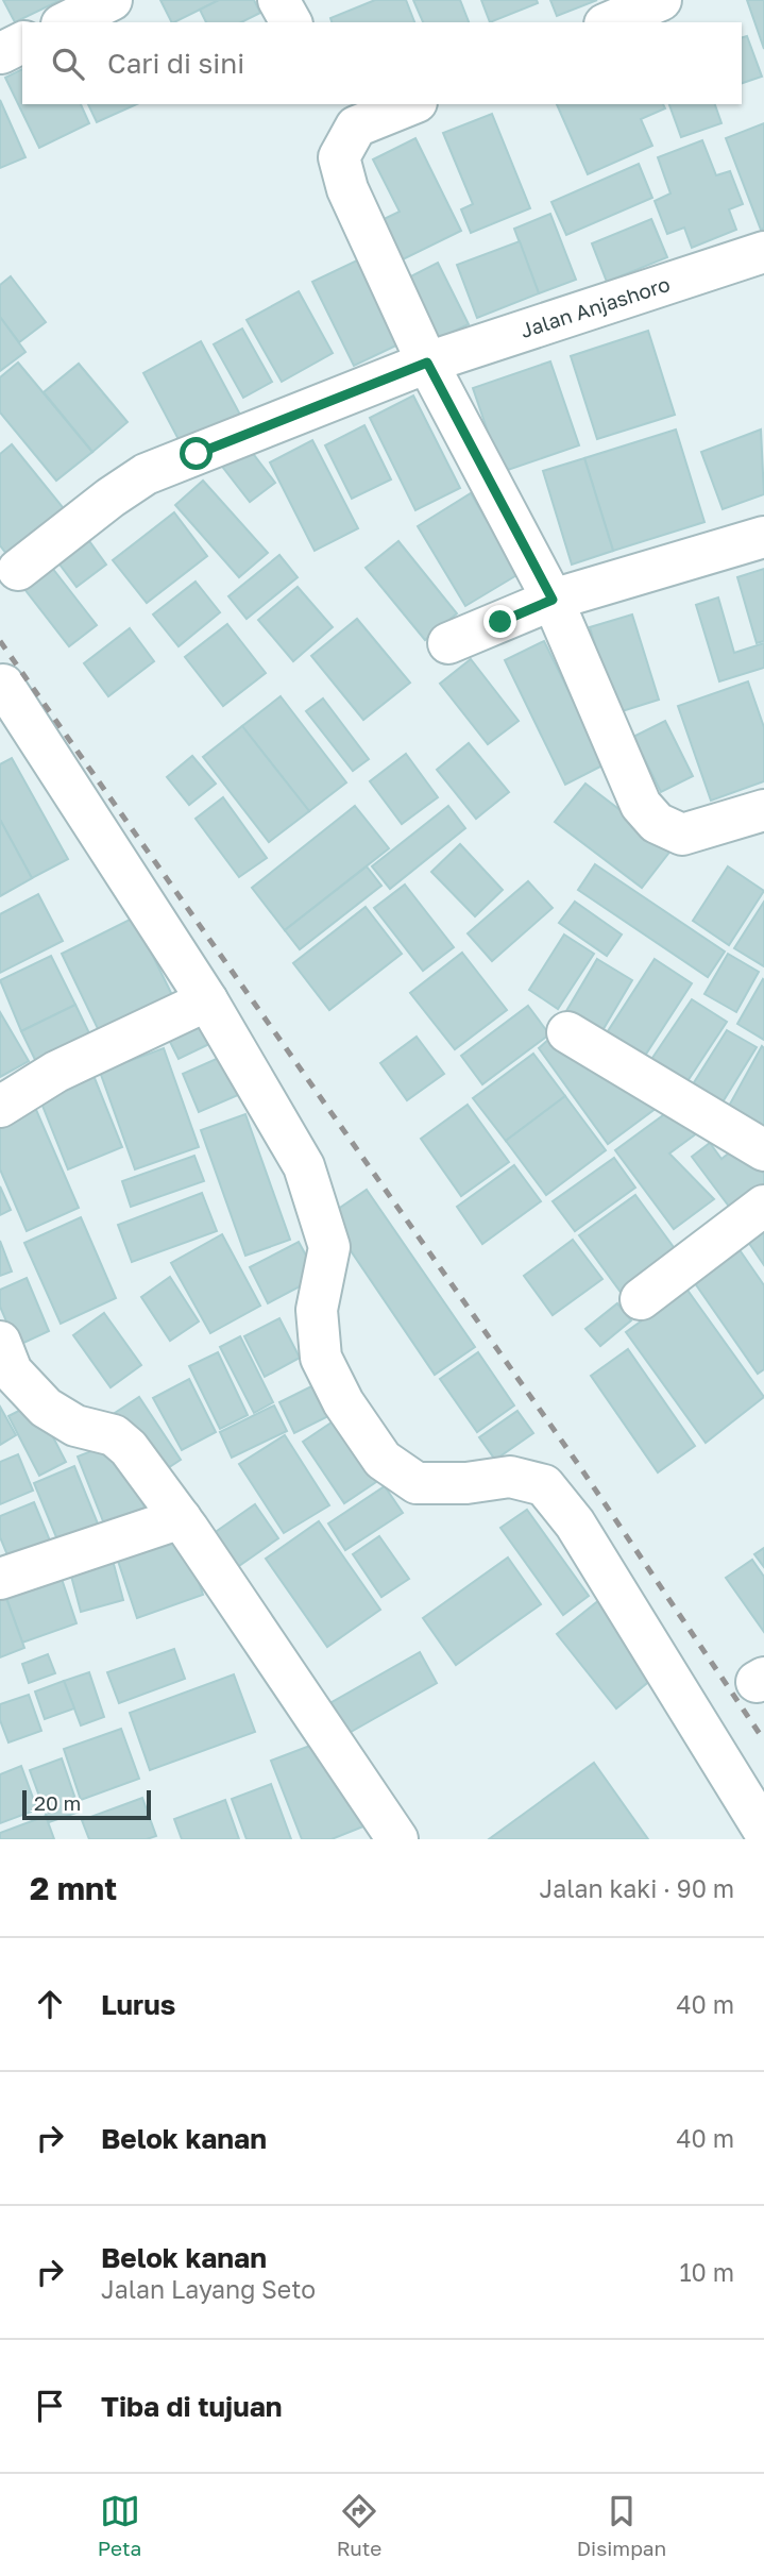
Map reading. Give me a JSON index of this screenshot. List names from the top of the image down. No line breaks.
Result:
{"streets":{"street":["Jalan Anjashoro"]},"scale_bar":"20 m","page":{"search":"Cari di sini","scale":"20 m","heading":["2 mnt","Jalan kaki · 90 m"],"list":[["Lurus","40 m"],["Belok kanan","40 m"],["Belok kanan","Jalan Layang Seto","10 m"],"Tiba di tujuan"],"nav":["Peta","Rute","Disimpan"]}}
